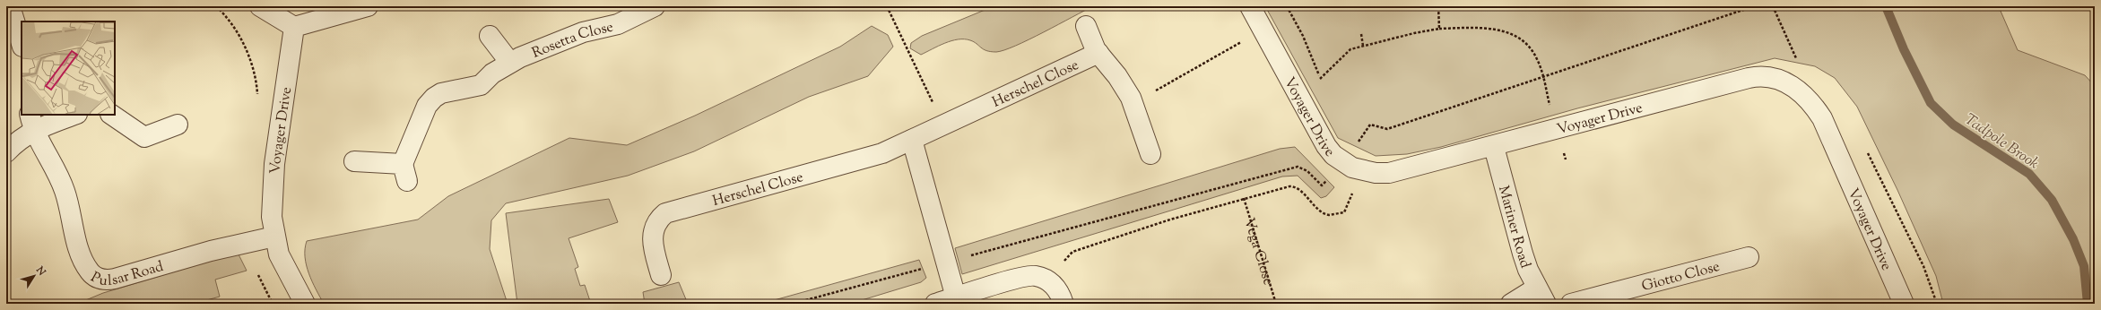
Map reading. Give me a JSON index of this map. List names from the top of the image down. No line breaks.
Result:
{"streets":{"street":["Rosetta Close","Herschel Close","Voyager Drive","Mariner Road","Pulsar Road","Giotto Close"],"path":["Vega Close"]},"crossings":[["Voyager Drive","Mariner Road"],["Voyager Drive","Pulsar Road"]],"water":["Tadpole Brook"],"north":"top right"}
